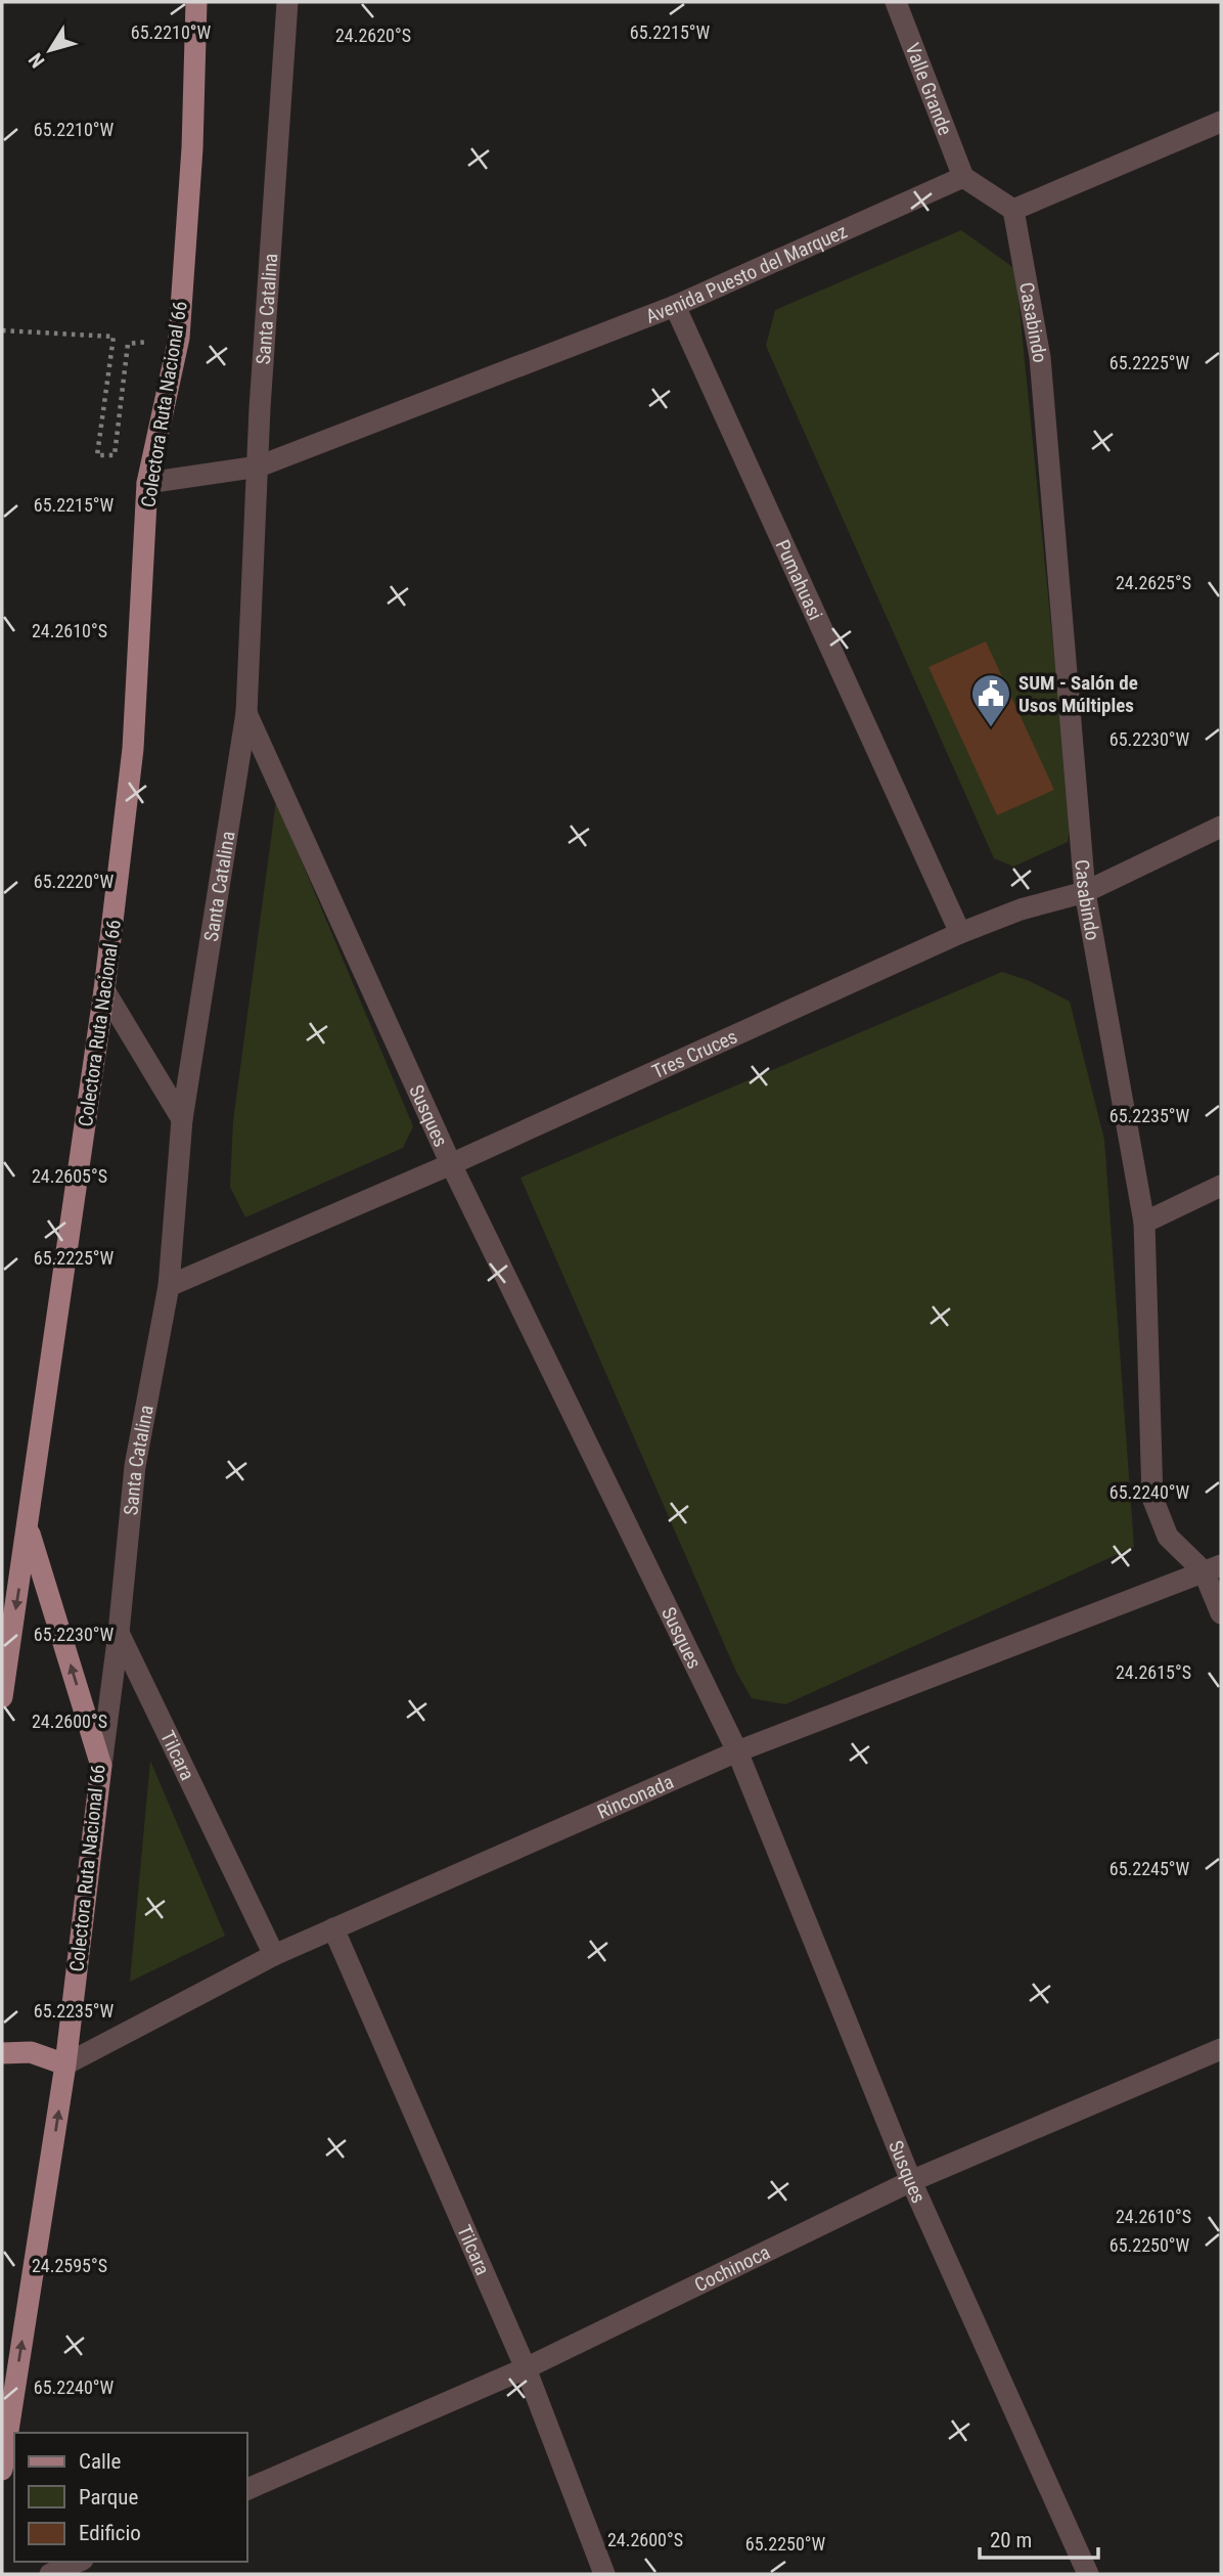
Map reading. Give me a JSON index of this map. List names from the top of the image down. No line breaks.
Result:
{"streets":{"main road":["Colectora Ruta Nacional 66"],"street":["Valle Grande","Avenida Puesto del Marquez","Santa Catalina","Casabindo","Pumahuasi","Tres Cruces","Susques","Tilcara","Rinconada","Cochinoca"]},"crossings":[["Valle Grande","Avenida Puesto del Marquez"],["Avenida Puesto del Marquez","Santa Catalina"],["Avenida Puesto del Marquez","Colectora Ruta Nacional 66"],["Avenida Puesto del Marquez","Pumahuasi"],["Santa Catalina","Colectora Ruta Nacional 66"],["Santa Catalina","Tres Cruces"],["Santa Catalina","Susques"],["Santa Catalina","Tilcara"],["Casabindo","Tres Cruces"],["Casabindo","Rinconada"],["Colectora Ruta Nacional 66","Rinconada"],["Pumahuasi","Tres Cruces"],["Tres Cruces","Susques"],["Susques","Rinconada"],["Susques","Cochinoca"],["Tilcara","Rinconada"],["Tilcara","Cochinoca"]],"places":{"public building":["SUM - Salón de Usos Múltiples"]},"legend":["Calle","Parque","Edificio"],"scale_bar":"20 m","north":"bottom left","coordinates":["65.2210°W","65.2215°W","24.2620°S","65.2225°W","24.2625°S","24.2610°S","65.2230°W","65.2220°W","65.2235°W","24.2605°S","65.2240°W","24.2615°S","24.2600°S","65.2245°W","65.2250°W","24.2595°S"]}
